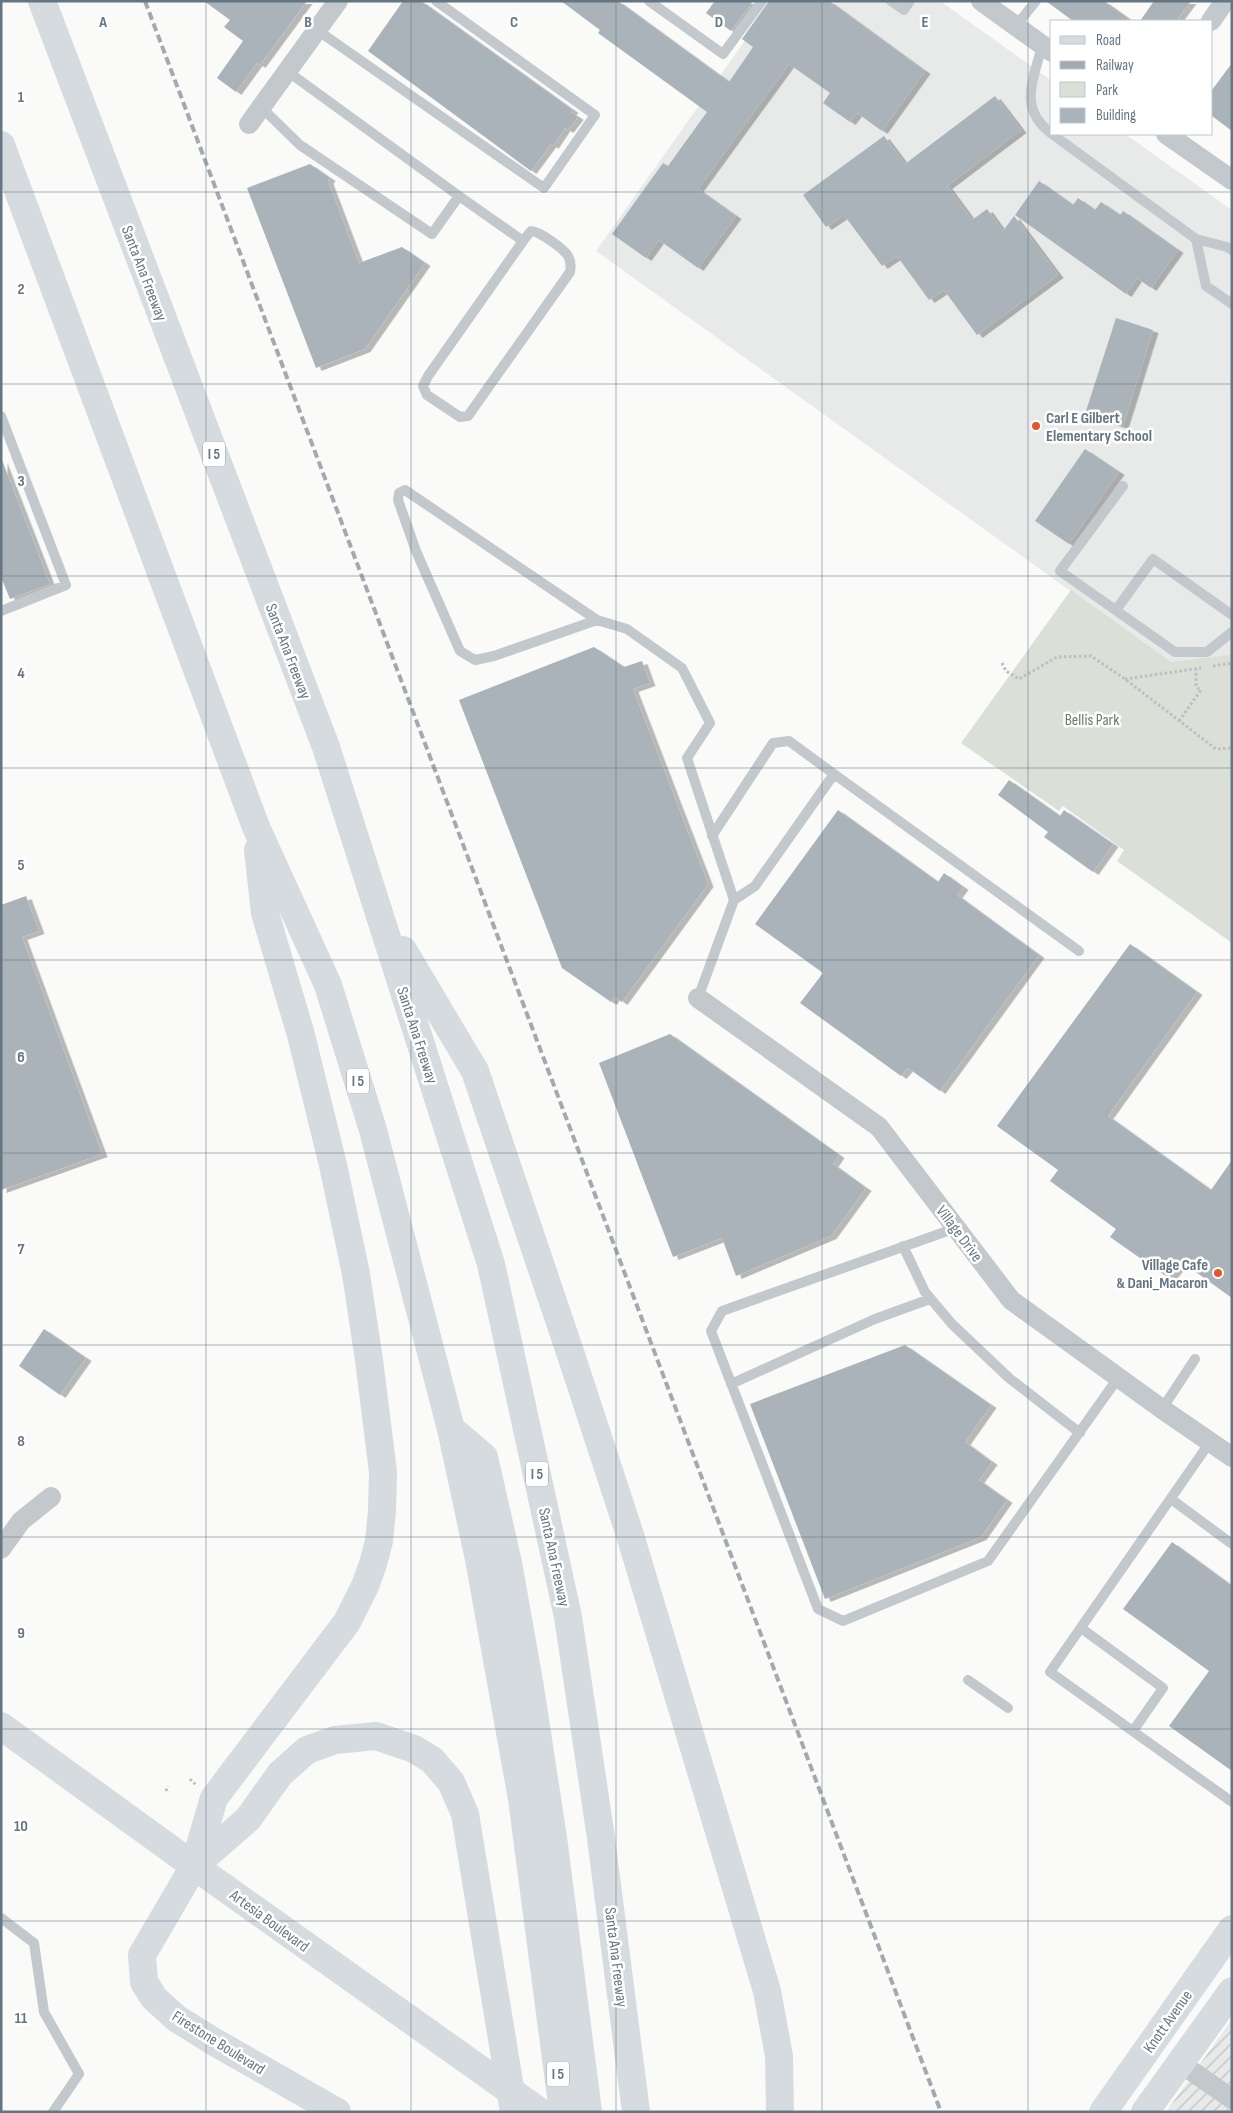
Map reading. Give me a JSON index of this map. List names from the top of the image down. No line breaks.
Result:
{"streets":{"main road":["Santa Ana Freeway","I 5","Artesia Boulevard","Knott Avenue","Firestone Boulevard"],"street":["Village Drive"]},"crossings":[["Artesia Boulevard","Firestone Boulevard"]],"parks":["Bellis Park"],"places":["Carl E Gilbert Elementary School","Village Cafe & Dani_Macaron"],"legend":["Road","Railway","Park","Building"],"grid":{"columns":["A","B","C","D","E"],"rows":["1","2","3","4","5","6","7","8","9","10","11"]}}
